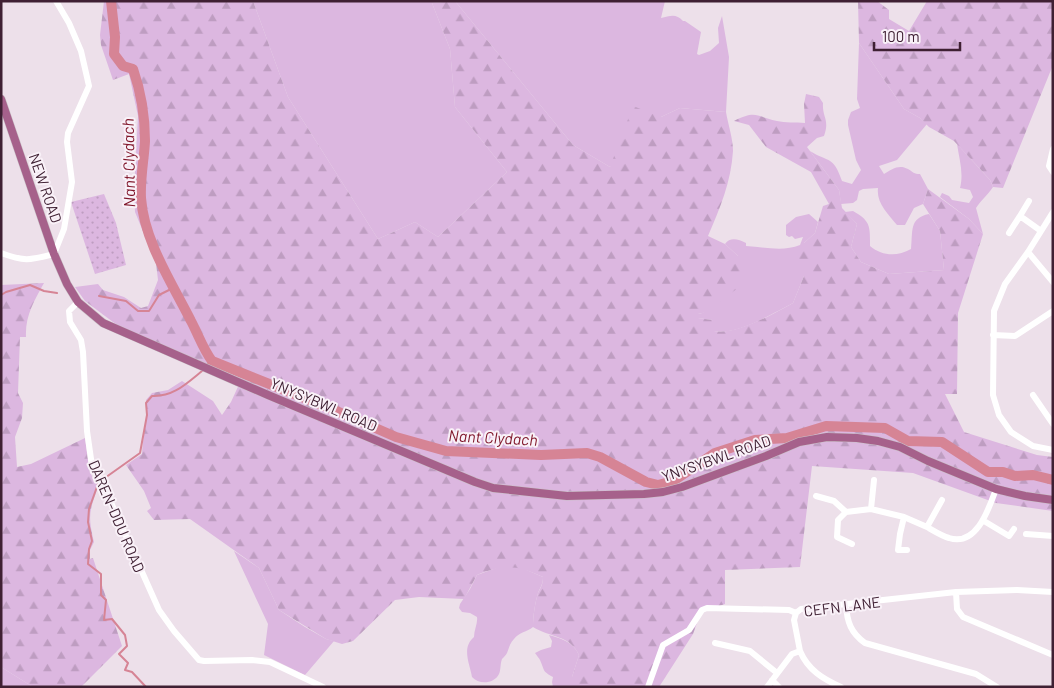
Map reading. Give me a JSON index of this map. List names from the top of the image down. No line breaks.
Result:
{"streets":{"main road":["NEW ROAD","YNYSYBWL ROAD"],"street":["DAREN-DDU ROAD","CEFN LANE"]},"crossings":[["NEW ROAD","YNYSYBWL ROAD"],["YNYSYBWL ROAD","DAREN-DDU ROAD"]],"water":["Nant Clydach"],"scale_bar":"100 m"}
